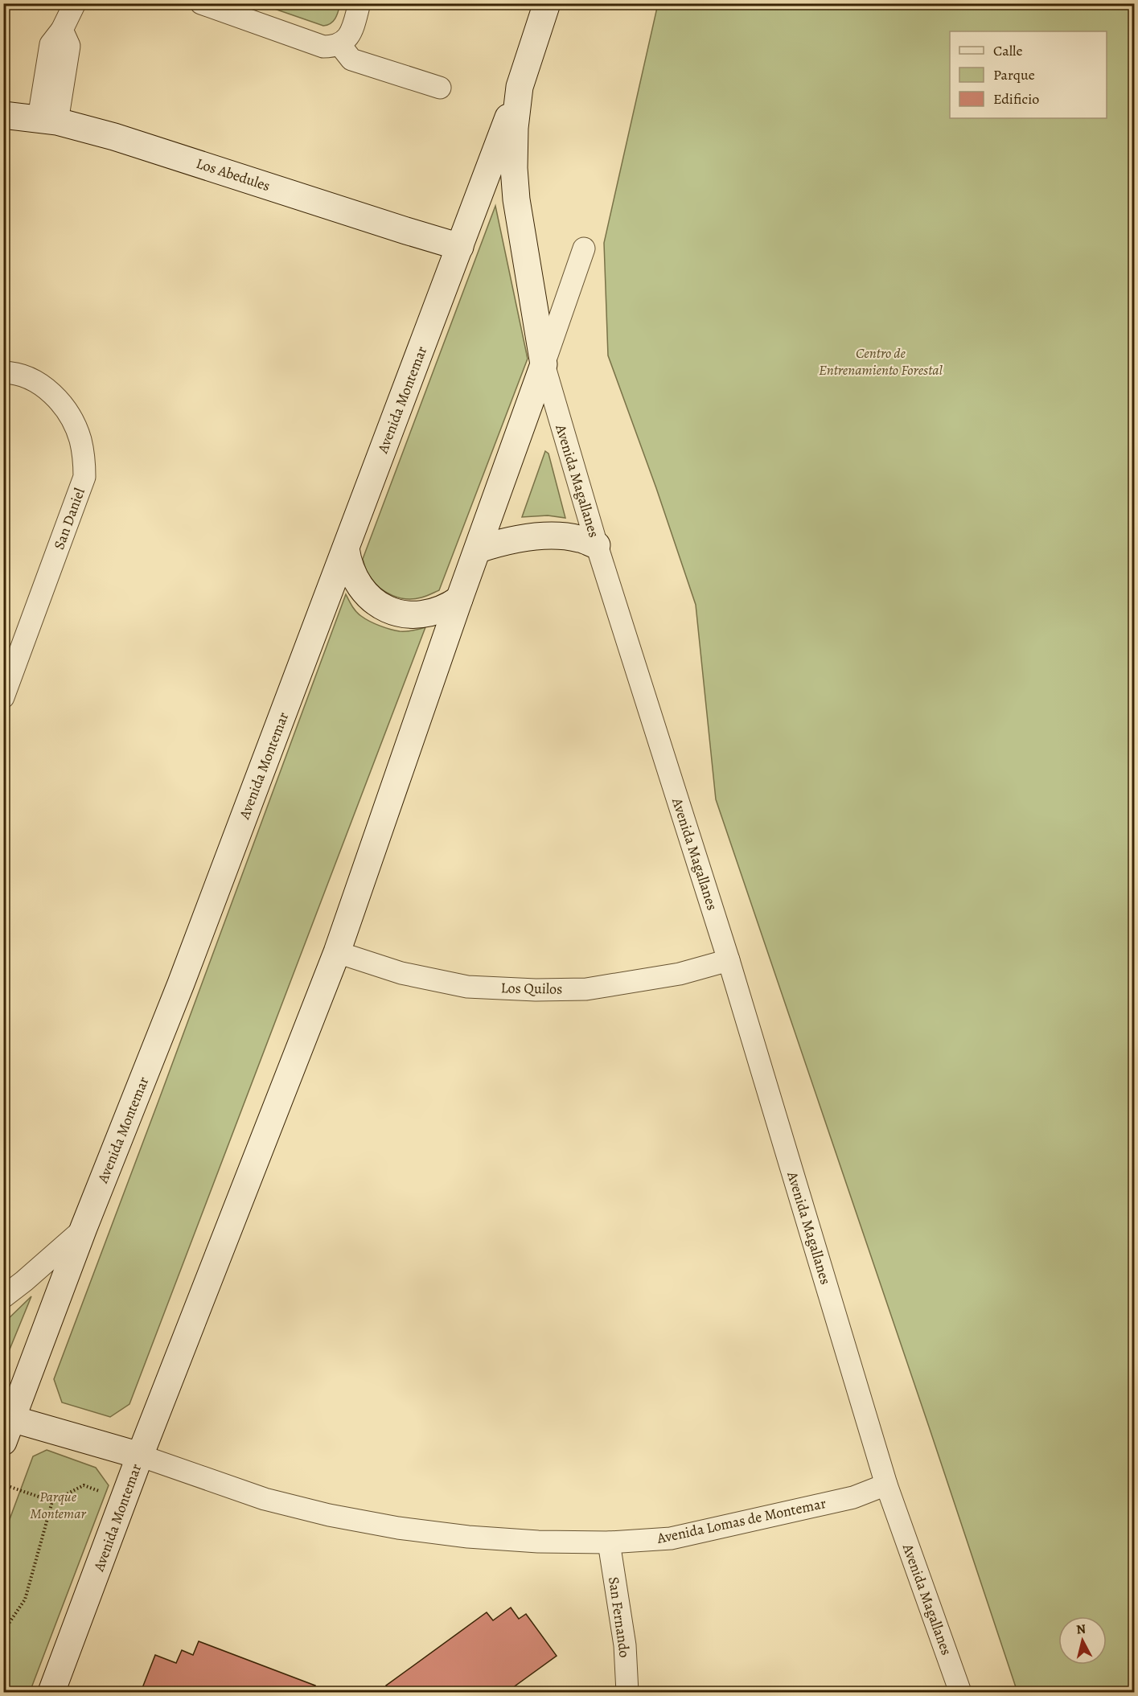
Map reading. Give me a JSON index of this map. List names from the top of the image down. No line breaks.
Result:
{"streets":{"main road":["Los Abedules","Avenida Montemar","Avenida Magallanes","Avenida Lomas de Montemar"],"street":["San Daniel","Los Quilos","San Fernando"]},"crossings":[["Los Abedules","Avenida Montemar"],["Avenida Montemar","Avenida Magallanes"],["Avenida Montemar","Los Quilos"],["Avenida Montemar","Avenida Lomas de Montemar"],["Avenida Magallanes","Los Quilos"],["Avenida Magallanes","Avenida Lomas de Montemar"],["Avenida Lomas de Montemar","San Fernando"]],"parks":["Centro de Entrenamiento Forestal","Parque Montemar"],"legend":["Calle","Parque","Edificio"],"north":"top"}
